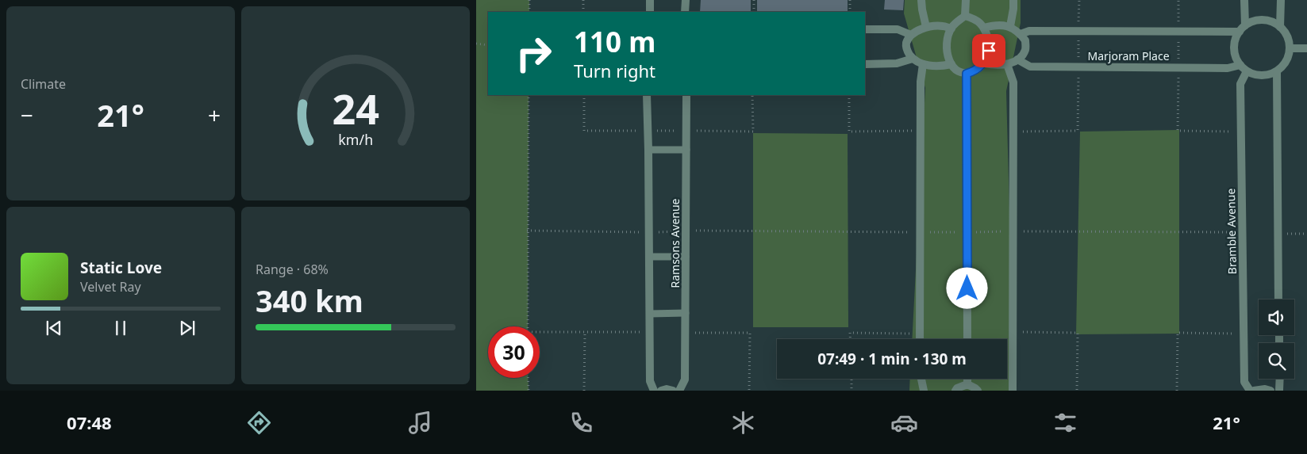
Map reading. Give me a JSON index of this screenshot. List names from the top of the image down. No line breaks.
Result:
{"streets":{"street":["Marjoram Place","Bramble Avenue","Ramsons Avenue"]},"crossings":[["Marjoram Place","Bramble Avenue"]],"page":{"tile":["Climate",["Range · 68%","340 km"]],"turn":["110 m","Turn right"],"heat":["−","21°","+"],"song":["Static Love","Velvet Ray"],"limit":"30","trip":"07:49 · 1 min · 130 m","tabs":["07:48","21°"],"gauge":["24","km/h"]}}
